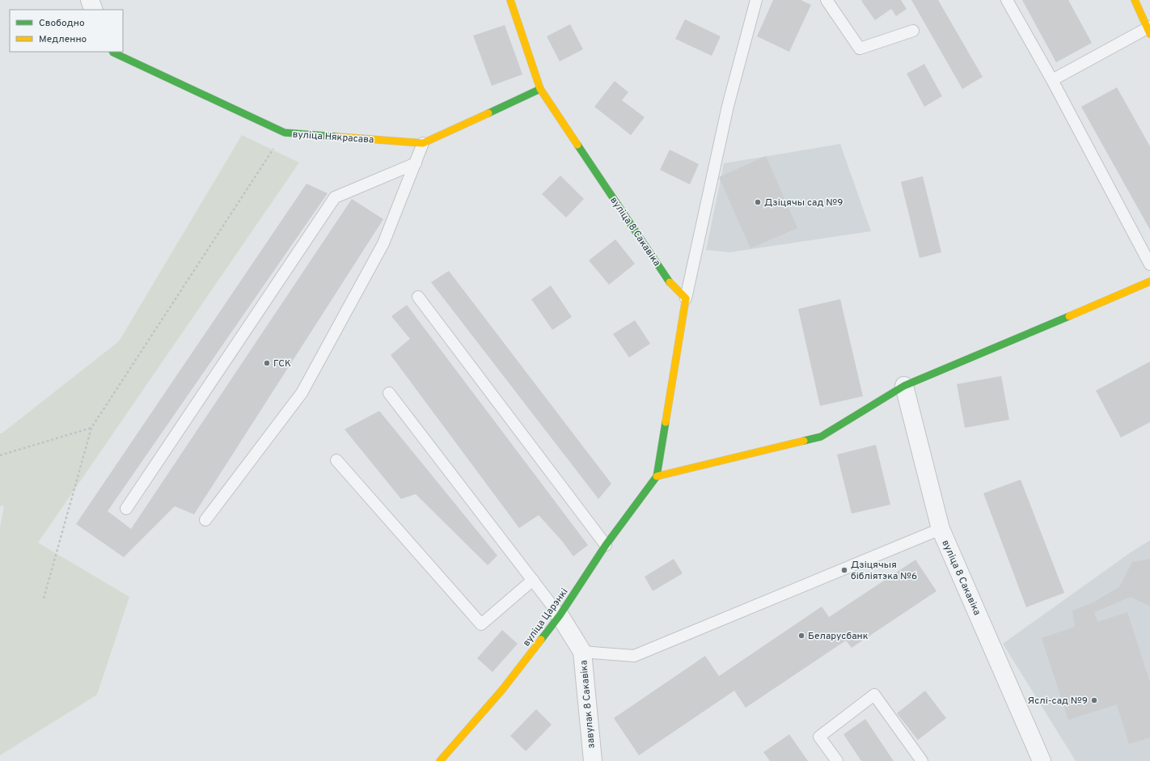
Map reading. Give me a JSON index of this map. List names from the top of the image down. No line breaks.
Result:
{"streets":{"street":["вуліца Някрасава","вуліца 8 Сакавіка","вуліца Царэнкі","завулак 8 Сакавіка"]},"crossings":[["вуліца Някрасава","вуліца 8 Сакавіка"],["вуліца Царэнкі","завулак 8 Сакавіка"]],"places":["Дзіцячы сад №9","ГСК","Дзіцячыя бібліятэка №6","Беларусбанк","Яслі-сад №9"],"legend":["Свободно","Медленно"]}
